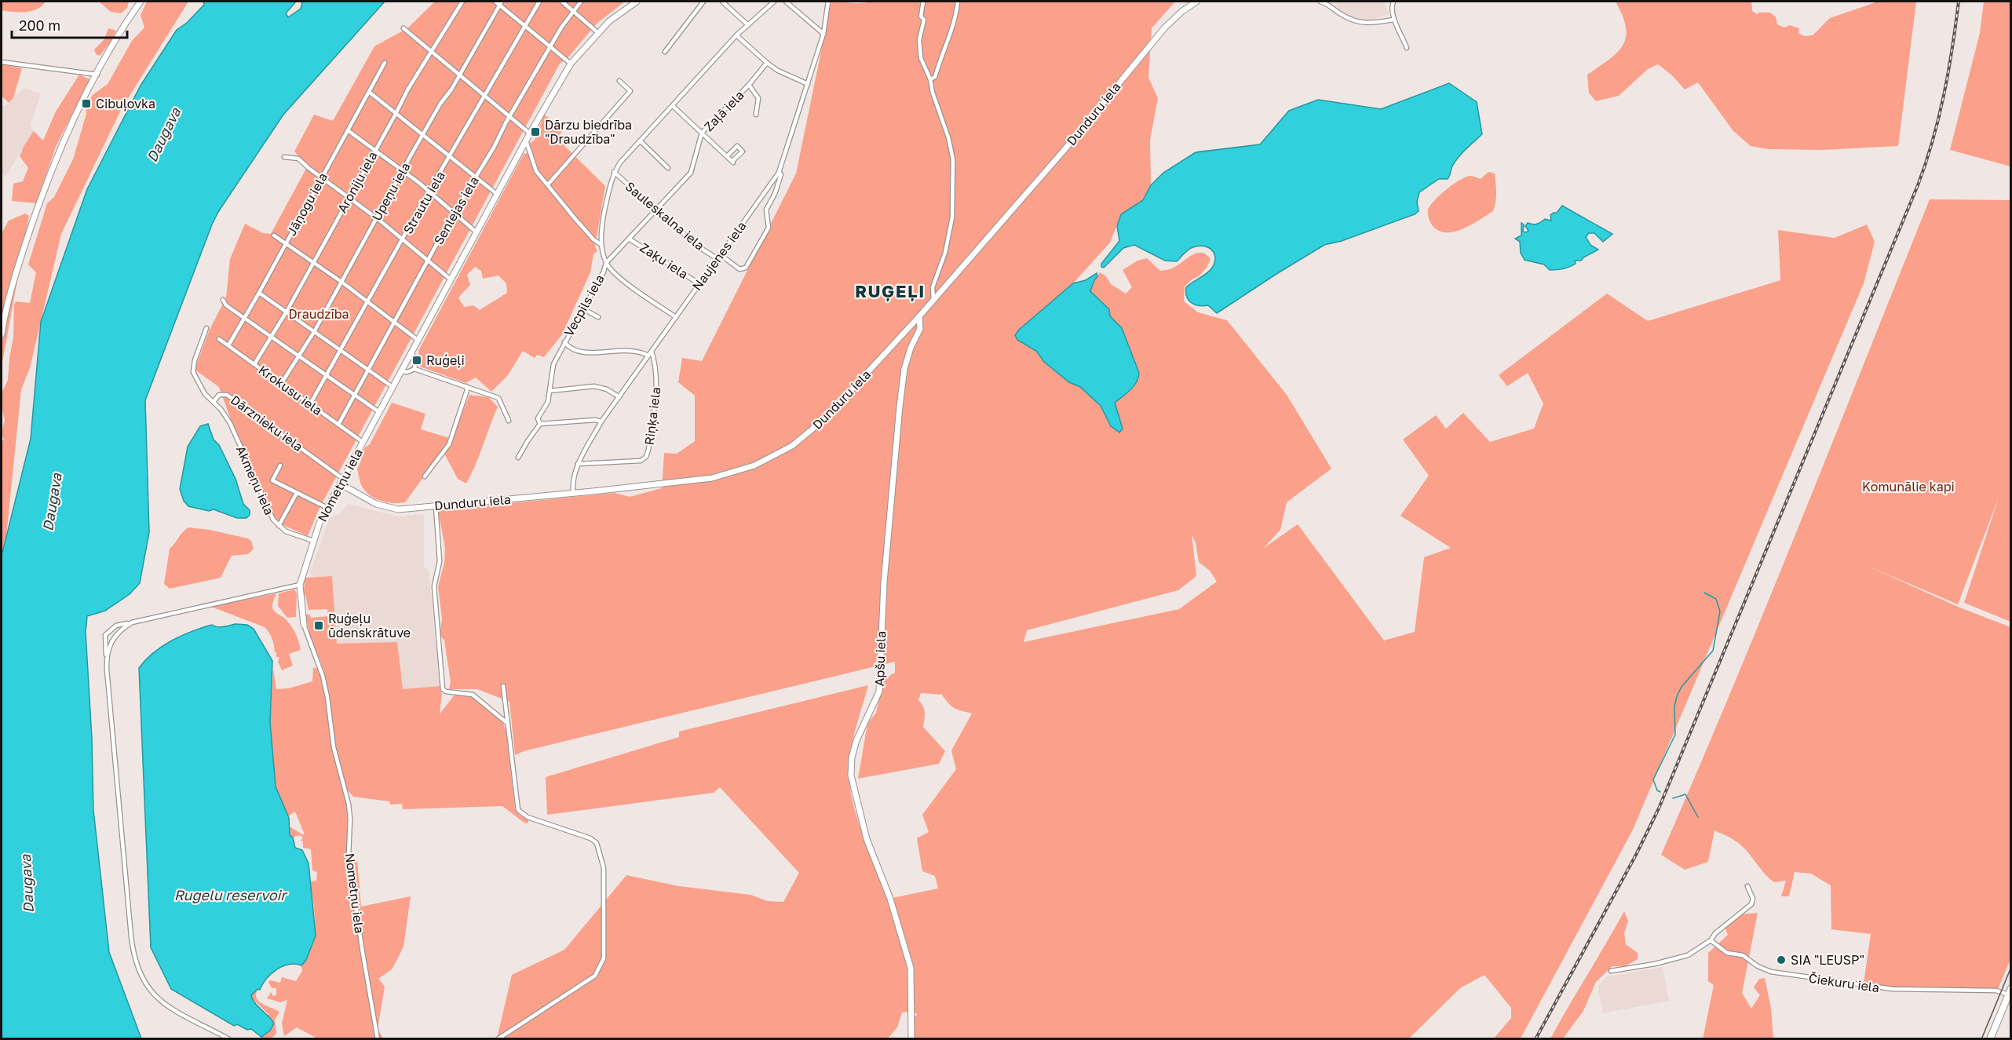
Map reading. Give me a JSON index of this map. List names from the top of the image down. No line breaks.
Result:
{"streets":{"street":["Zaļā iela","Dunduru iela","Aroniju iela","Upeņu iela","Strautu iela","Jāņogu iela","Senlejas iela","Sauleskalna iela","Naujenes iela","Zaķu iela","Vecpils iela","Krokusu iela","Riņķa iela","Dārznieku iela","Akmeņu iela","Nometņu iela","Apšu iela","Čiekuru iela"]},"crossings":[["Zaļā iela","Sauleskalna iela"],["Zaļā iela","Zaķu iela"],["Zaļā iela","Vecpils iela"],["Dunduru iela","Naujenes iela"],["Dunduru iela","Dārznieku iela"],["Dunduru iela","Nometņu iela"],["Dunduru iela","Apšu iela"],["Aroniju iela","Krokusu iela"],["Upeņu iela","Krokusu iela"],["Strautu iela","Krokusu iela"],["Jāņogu iela","Krokusu iela"],["Senlejas iela","Krokusu iela"],["Sauleskalna iela","Naujenes iela"],["Sauleskalna iela","Vecpils iela"],["Naujenes iela","Zaķu iela"],["Naujenes iela","Riņķa iela"],["Krokusu iela","Nometņu iela"],["Dārznieku iela","Akmeņu iela"],["Dārznieku iela","Nometņu iela"],["Akmeņu iela","Nometņu iela"]],"districts":["RUĢEĻI"],"water":["Daugava","Rugelu reservoir"],"parks":["Draudzība","Komunālie kapi"],"places":{"transit":["Cibuļovka","Dārzu biedrība \"Draudzība\"","Ruģeļi","Ruģeļu ūdenskrātuve"],"other":["SIA \"LEUSP\""]},"scale_bar":"200 m"}
